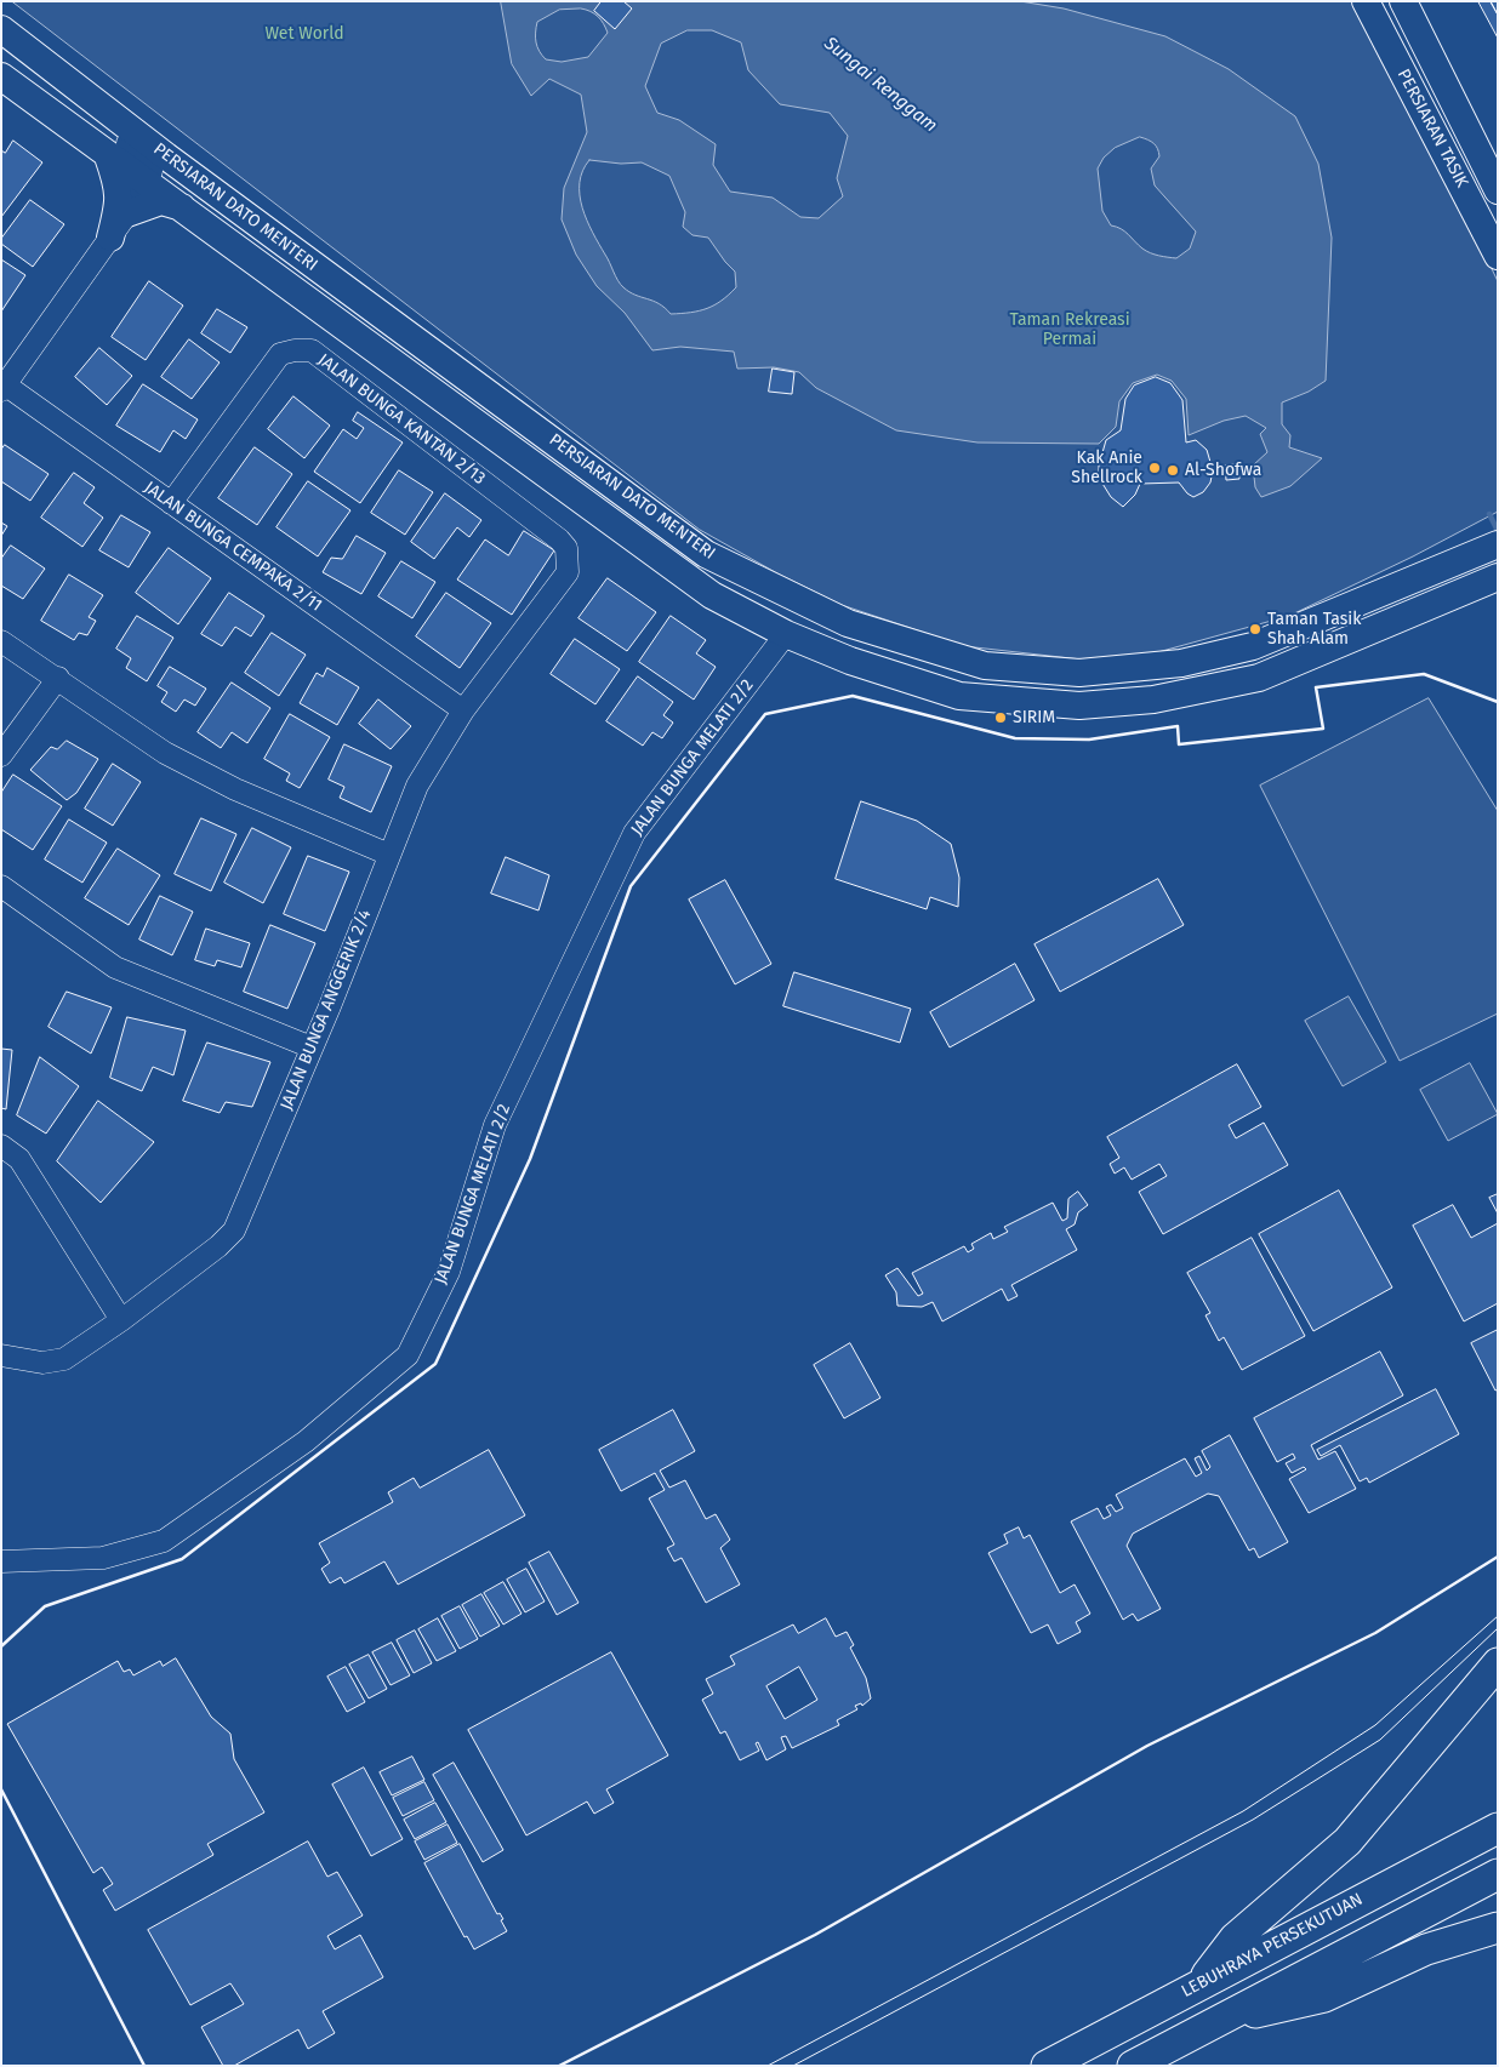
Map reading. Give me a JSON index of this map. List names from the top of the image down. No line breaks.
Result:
{"streets":{"highway":["LEBUHRAYA PERSEKUTUAN"],"main road":["PERSIARAN TASIK","PERSIARAN DATO MENTERI"],"street":["JALAN BUNGA KANTAN 2/13","JALAN BUNGA CEMPAKA 2/11","JALAN BUNGA MELATI 2/2","JALAN BUNGA ANGGERIK 2/4"]},"crossings":[["PERSIARAN DATO MENTERI","JALAN BUNGA MELATI 2/2"],["JALAN BUNGA KANTAN 2/13","JALAN BUNGA CEMPAKA 2/11"],["JALAN BUNGA KANTAN 2/13","JALAN BUNGA ANGGERIK 2/4"],["JALAN BUNGA CEMPAKA 2/11","JALAN BUNGA ANGGERIK 2/4"]],"water":["Sungai Renggam"],"parks":["Wet World","Taman Rekreasi Permai"],"places":["Kak Anie Shellrock","Al-Shofwa","Taman Tasik Shah Alam","SIRIM"]}
